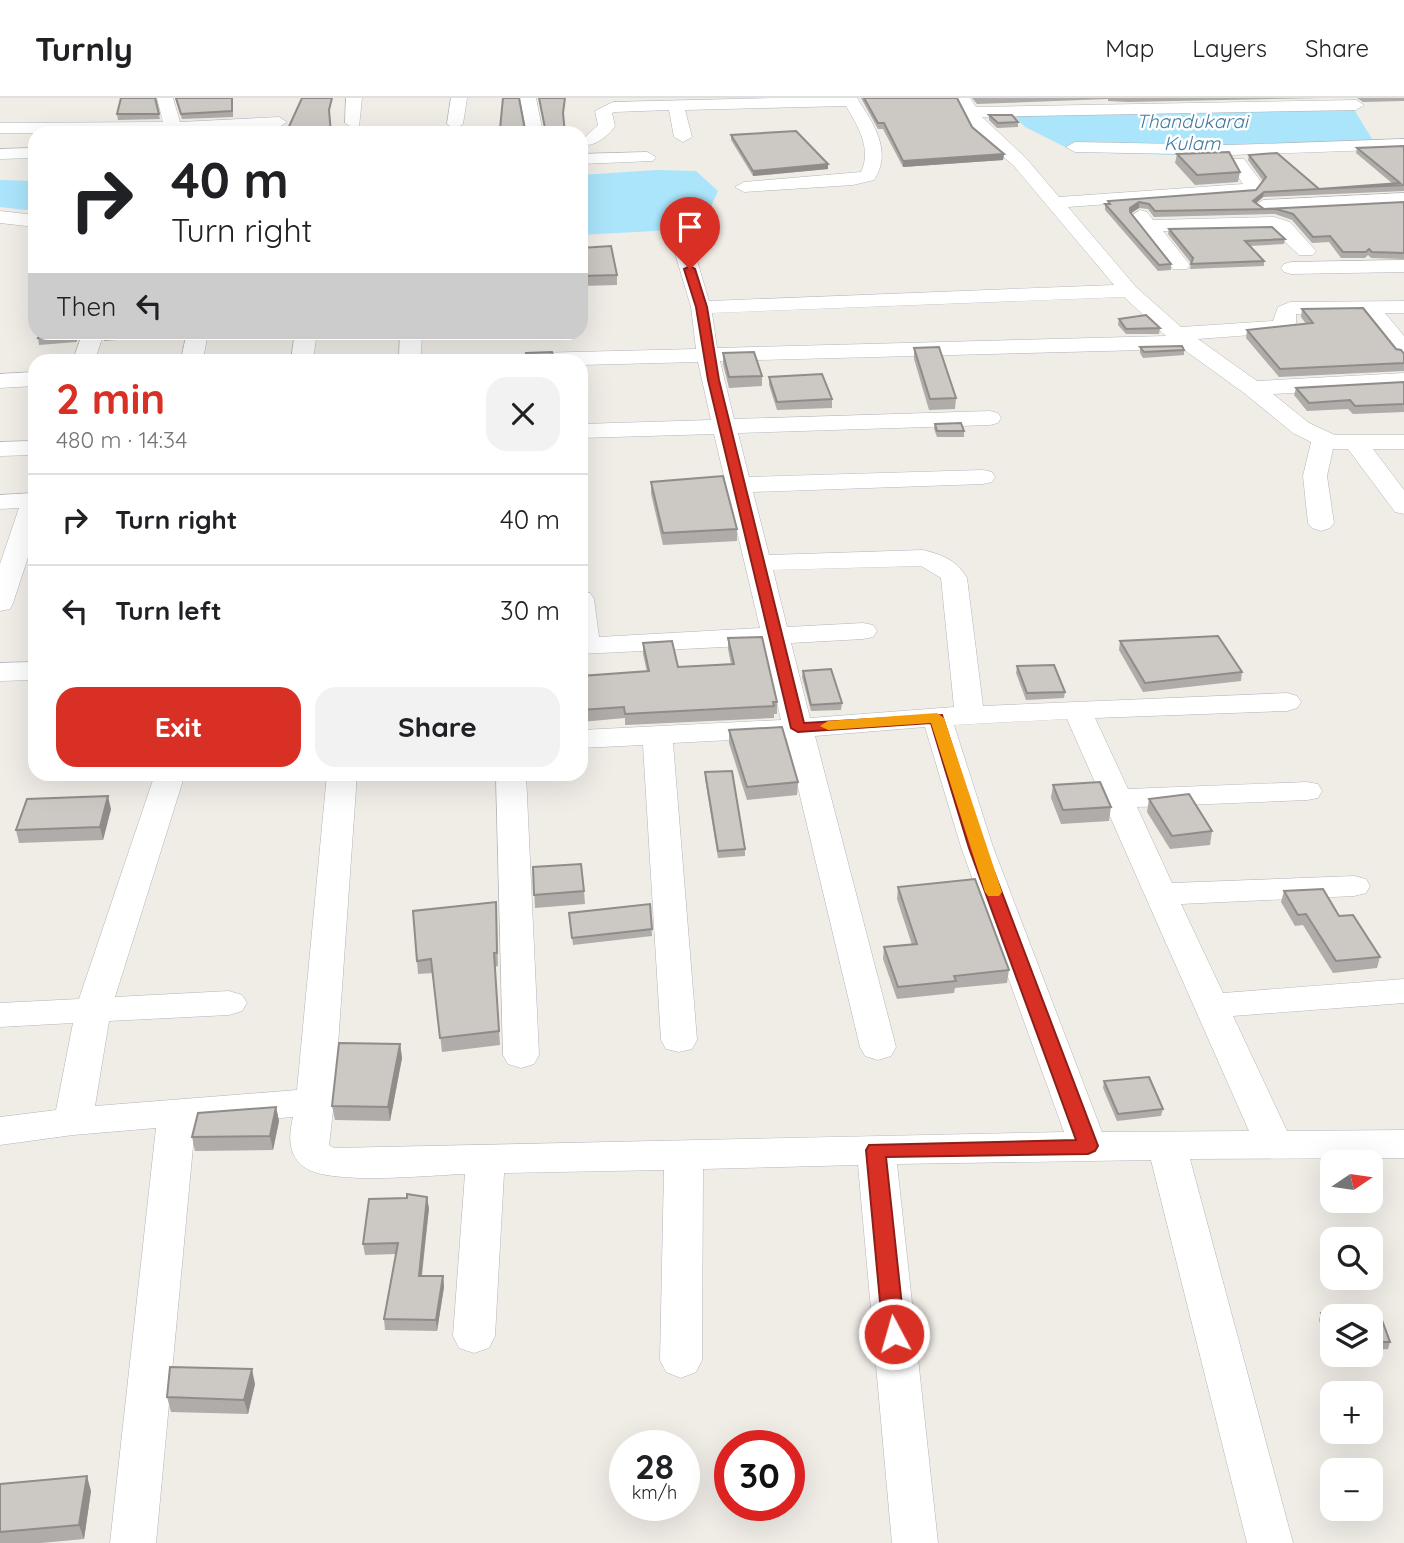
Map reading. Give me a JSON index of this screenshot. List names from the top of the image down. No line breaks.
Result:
{"water":["Thandukarai Kulam"],"north":"right","page":{"header":"Turnly","nav":["Map","Layers","Share"],"turn":["40 m","Turn right"],"then":"Then","heading":["2 min","480 m · 14:34"],"list":[{"name":"Turn right","value":"40 m"},{"name":"Turn left","value":"30 m"}],"buttons":["Exit","Share"],"map_buttons":["+","−"],"speed":"28 km/h","limit":"30"}}
